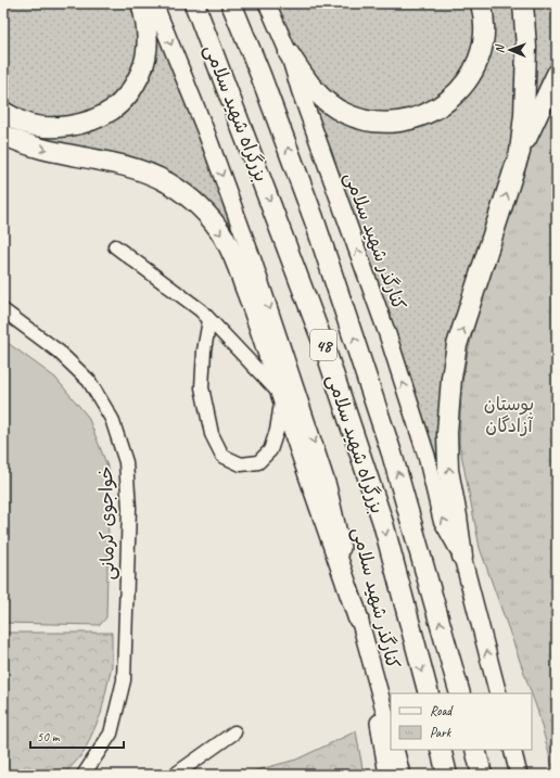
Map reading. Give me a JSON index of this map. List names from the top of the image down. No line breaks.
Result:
{"streets":{"highway":["بزرگراه شهید سلامی","48"],"main road":["کنارگذر شهید سلامی"],"street":["خواجوی کرمانی"]},"parks":["بوستان آزادگان"],"legend":["Road","Park"],"scale_bar":"50 m","north":"left"}
